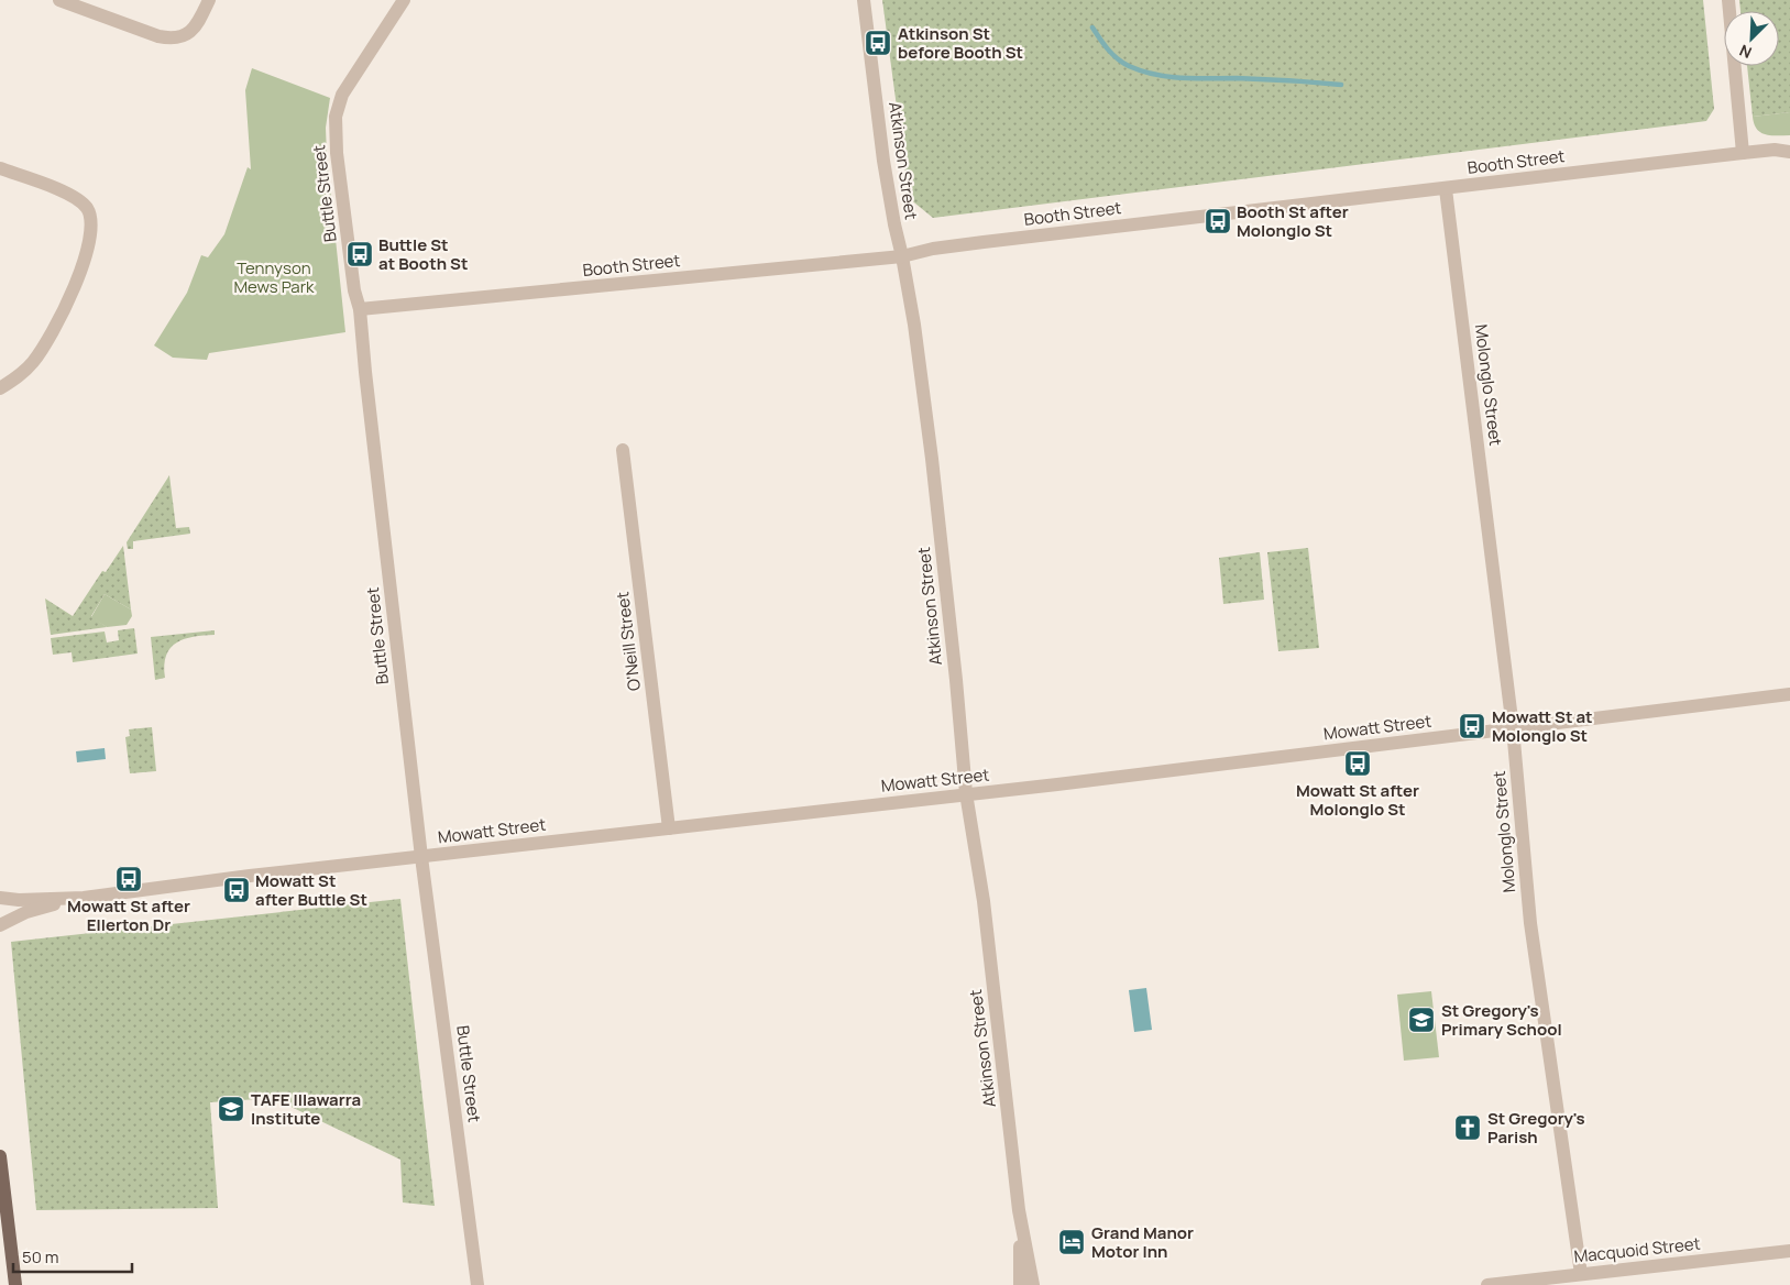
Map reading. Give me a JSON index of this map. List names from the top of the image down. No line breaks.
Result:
{"streets":{"street":["Atkinson Street","Booth Street","Buttle Street","Molonglo Street","O'Neill Street","Mowatt Street","Macquoid Street"]},"crossings":[["Atkinson Street","Booth Street"],["Atkinson Street","Mowatt Street"],["Booth Street","Buttle Street"],["Booth Street","Molonglo Street"],["Buttle Street","Mowatt Street"],["Molonglo Street","Mowatt Street"],["Molonglo Street","Macquoid Street"],["O'Neill Street","Mowatt Street"]],"parks":["Tennyson Mews Park"],"places":{"bus stop":["Atkinson St before Booth St","Booth St after Molonglo St","Buttle St at Booth St","Mowatt St at Molonglo St","Mowatt St after Molonglo St","Mowatt St after Ellerton Dr","Mowatt St after Buttle St"],"school or university":["St Gregory's Primary School","TAFE Illawarra Institute"],"church":["St Gregory's Parish"],"hotel":["Grand Manor Motor Inn"]},"scale_bar":"50 m","north":"bottom left"}
